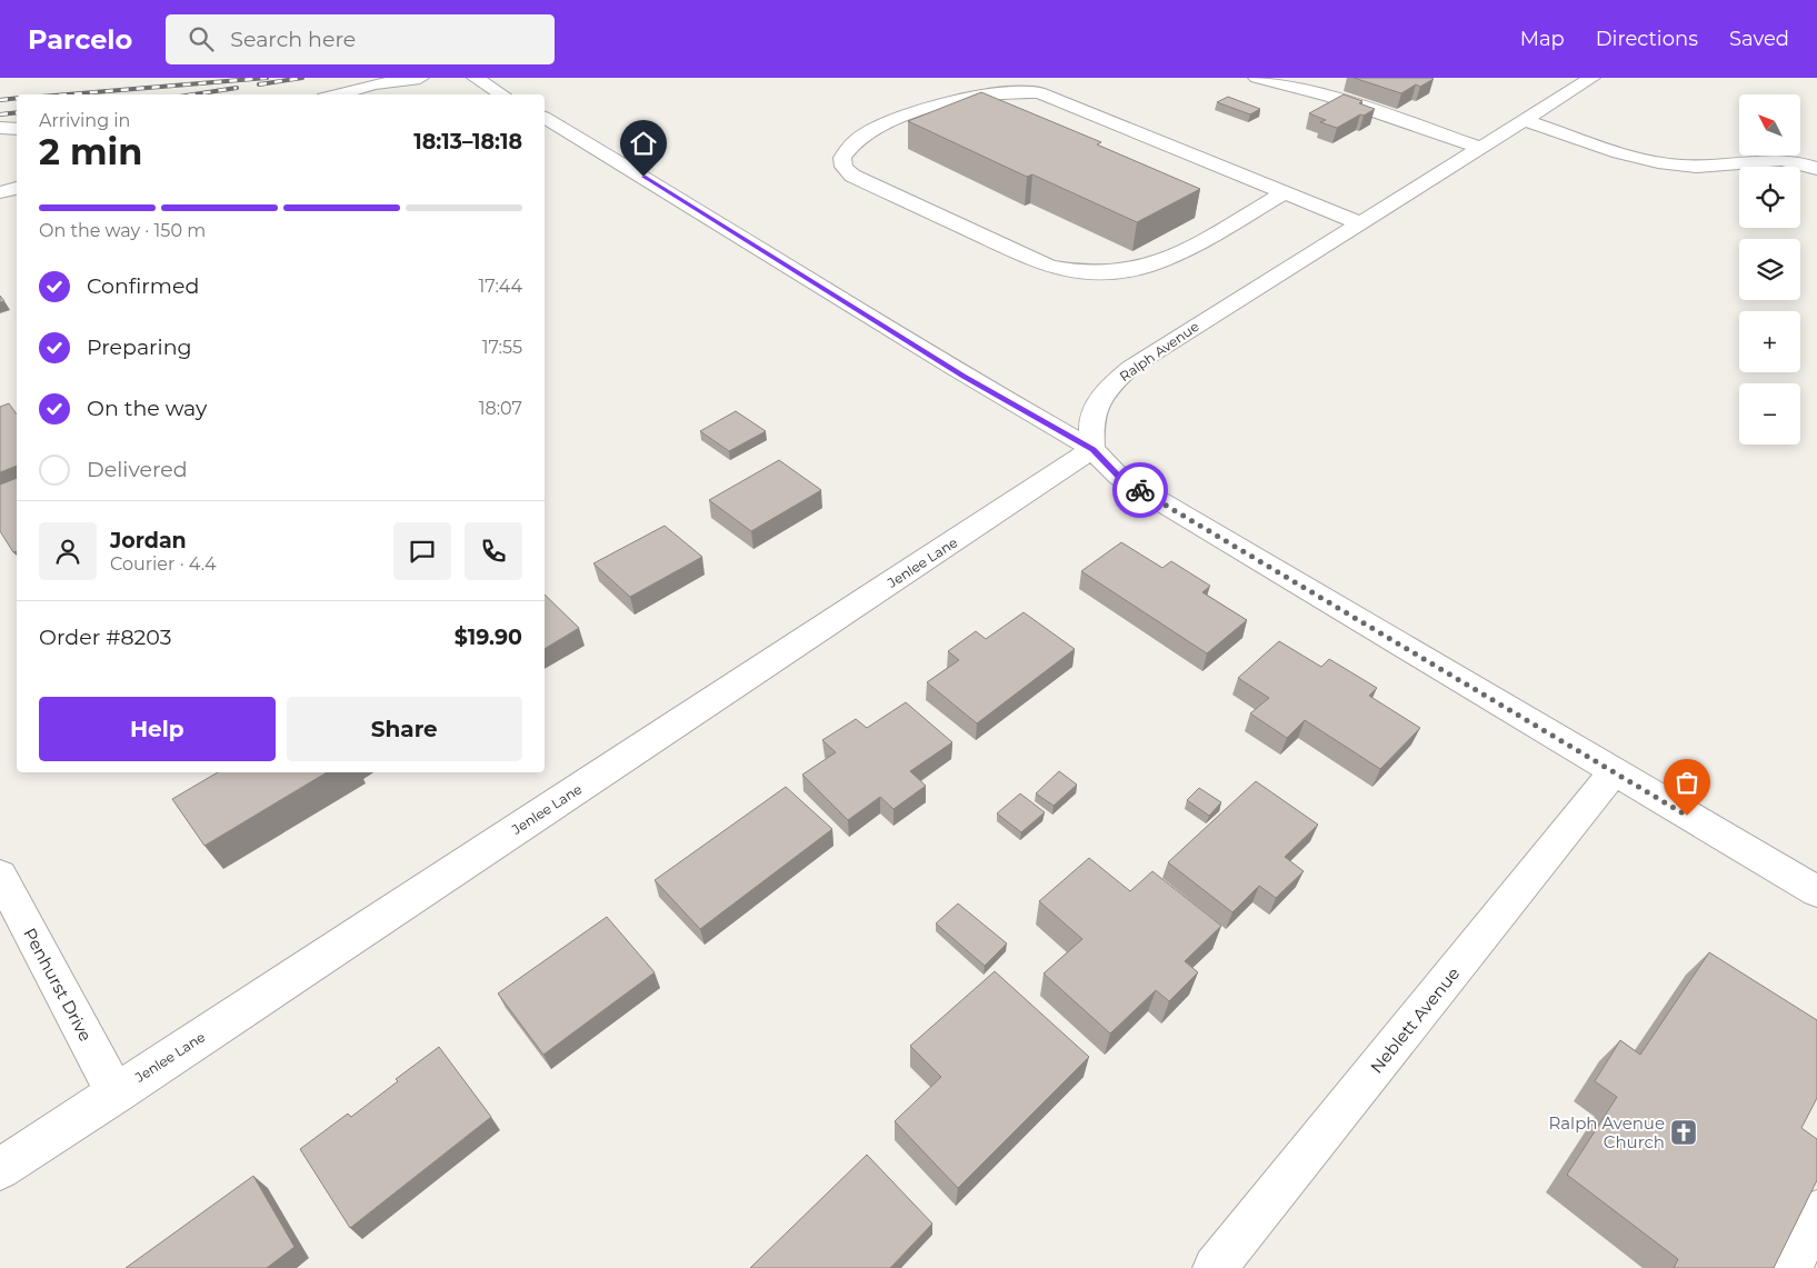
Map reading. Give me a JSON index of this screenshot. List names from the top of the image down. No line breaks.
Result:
{"streets":{"street":["Ralph Avenue","Jenlee Lane","Penhurst Drive","Neblett Avenue"]},"crossings":[["Ralph Avenue","Jenlee Lane"],["Jenlee Lane","Penhurst Drive"]],"places":{"church":["Ralph Avenue Church"]},"north":"top left","page":{"header":"Parcelo","search":"Search here","nav":["Map","Directions","Saved"],"map_buttons":["+","−"],"heading":["2 min","Arriving in","18:13–18:18"],"panel":["Jordan","Courier · 4.4","Order #8203","$19.90"],"bar":"On the way · 150 m","list":[["Confirmed","17:44"],["Preparing","17:55"],["On the way","18:07"],"Delivered"],"buttons":["Help","Share"]}}
